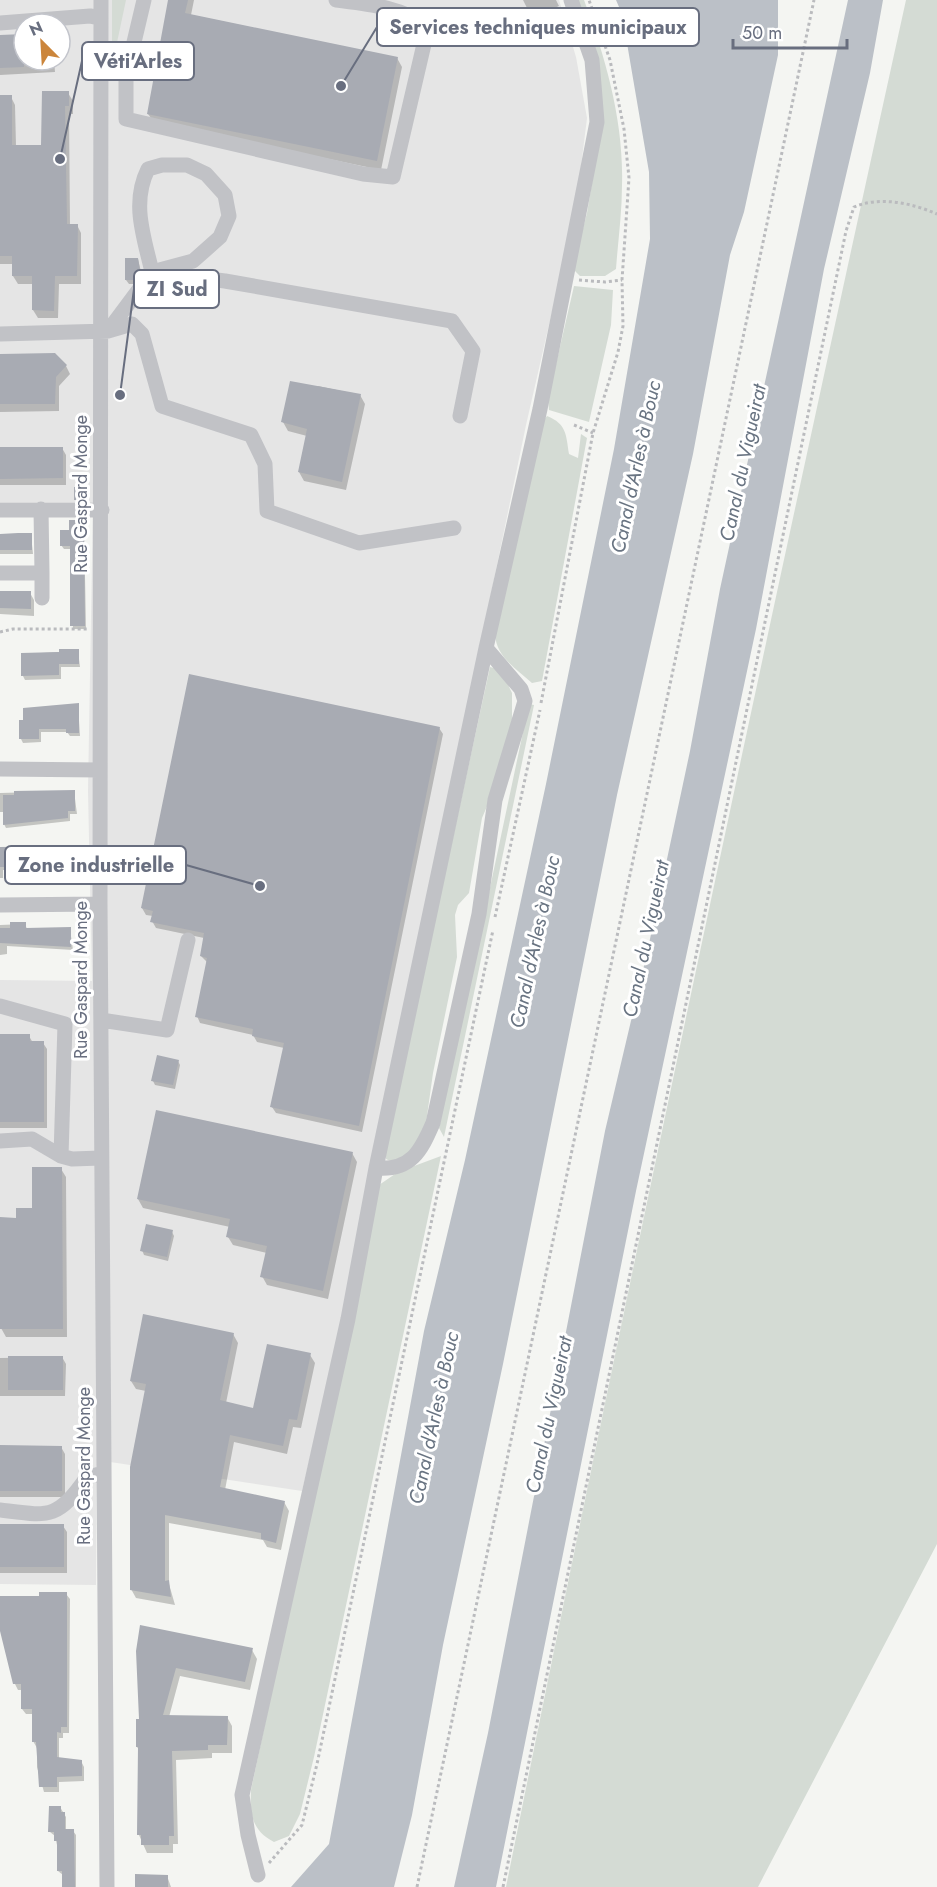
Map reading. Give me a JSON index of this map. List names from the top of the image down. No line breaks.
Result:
{"streets":{"street":["Rue Gaspard Monge"]},"water":["Canal du Vigueirat","Canal d'Arles à Bouc"],"places":["Services techniques municipaux","Véti'Arles","ZI Sud","Zone industrielle"],"scale_bar":"50 m","north":"top left"}
